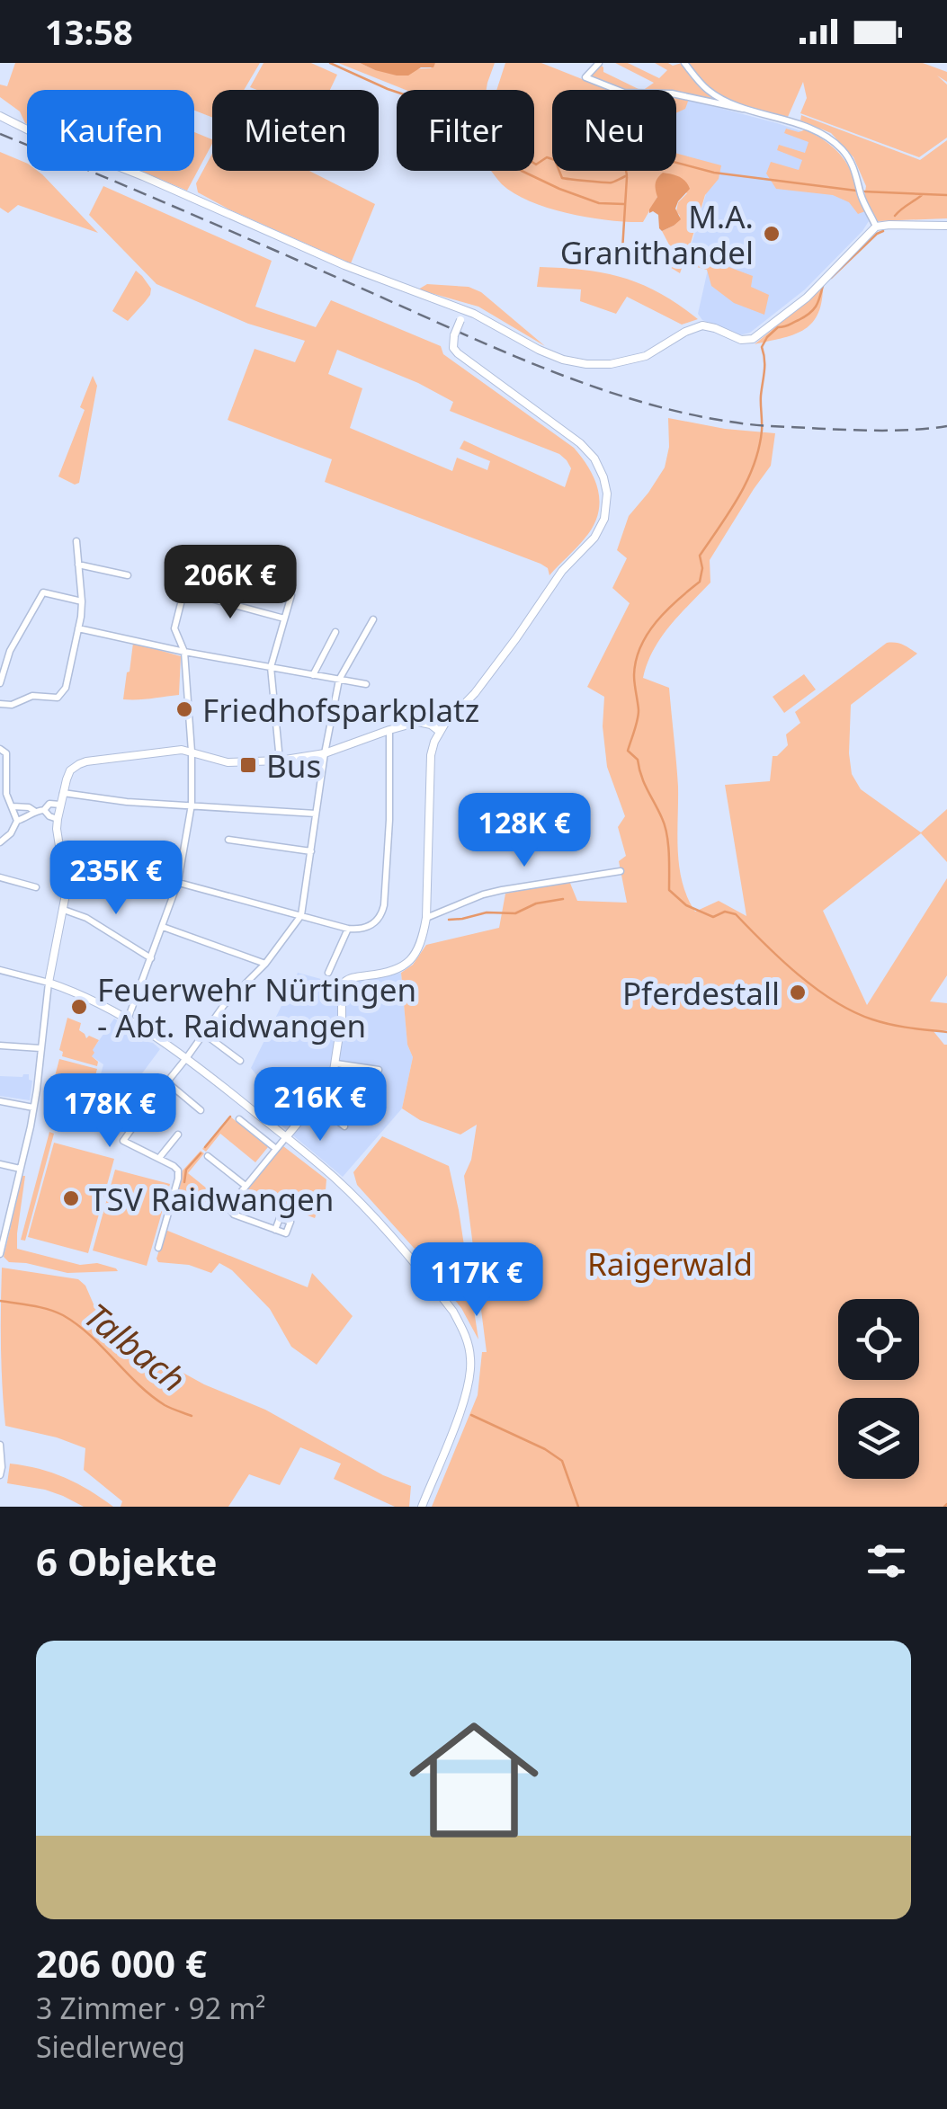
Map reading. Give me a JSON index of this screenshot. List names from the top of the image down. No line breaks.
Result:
{"water":["Talbach"],"parks":["Raigerwald"],"places":{"other":["M.A. Granithandel","Friedhofsparkplatz","Pferdestall","Feuerwehr Nürtingen - Abt. Raidwangen","TSV Raidwangen"],"transit":["Bus"]},"page":{"status":"13:58","chip":["Kaufen","Mieten","Filter","Neu"],"price":["206K €","128K €","235K €","216K €","178K €","117K €"],"heading":"6 Objekte","list":[{"name":"206 000 €","note":"3 Zimmer · 92 m² · Siedlerweg"}]}}
